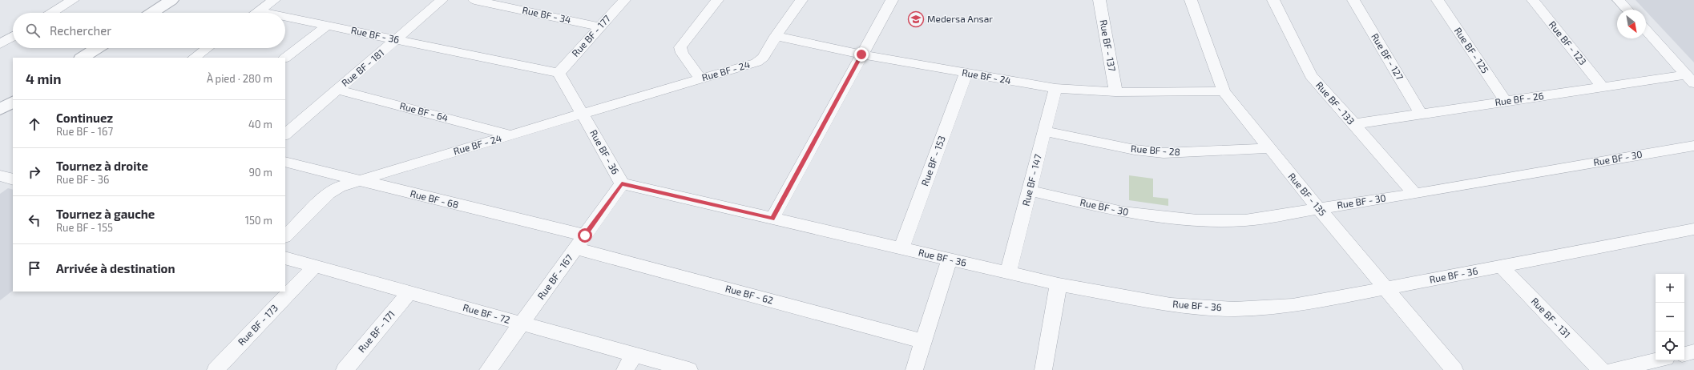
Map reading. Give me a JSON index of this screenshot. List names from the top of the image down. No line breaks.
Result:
{"streets":{"street":["Rue BF - 34","Rue BF - 36","Rue BF - 177","Rue BF - 123","Rue BF - 137","Rue BF - 125","Rue BF - 127","Rue BF - 181","Rue BF - 24","Rue BF - 26","Rue BF - 133","Rue BF - 64","Rue BF - 28","Rue BF - 30","Rue BF - 153","Rue BF - 147","Rue BF - 135","Rue BF - 68","Rue BF - 167","Rue BF - 62","Rue BF - 72","Rue BF - 131","Rue BF - 173","Rue BF - 171"]},"crossings":[["Rue BF - 34","Rue BF - 177"],["Rue BF - 36","Rue BF - 177"],["Rue BF - 36","Rue BF - 181"],["Rue BF - 36","Rue BF - 24"],["Rue BF - 36","Rue BF - 153"],["Rue BF - 36","Rue BF - 147"],["Rue BF - 36","Rue BF - 135"],["Rue BF - 36","Rue BF - 167"],["Rue BF - 36","Rue BF - 131"],["Rue BF - 123","Rue BF - 26"],["Rue BF - 137","Rue BF - 24"],["Rue BF - 125","Rue BF - 26"],["Rue BF - 127","Rue BF - 26"],["Rue BF - 181","Rue BF - 64"],["Rue BF - 24","Rue BF - 64"],["Rue BF - 24","Rue BF - 153"],["Rue BF - 24","Rue BF - 147"],["Rue BF - 24","Rue BF - 135"],["Rue BF - 24","Rue BF - 68"],["Rue BF - 26","Rue BF - 133"],["Rue BF - 133","Rue BF - 30"],["Rue BF - 28","Rue BF - 147"],["Rue BF - 28","Rue BF - 135"],["Rue BF - 30","Rue BF - 147"],["Rue BF - 30","Rue BF - 135"],["Rue BF - 68","Rue BF - 167"],["Rue BF - 68","Rue BF - 62"],["Rue BF - 167","Rue BF - 62"],["Rue BF - 167","Rue BF - 72"],["Rue BF - 72","Rue BF - 173"],["Rue BF - 72","Rue BF - 171"]],"places":{"school or university":["Medersa Ansar"]},"north":"bottom right","page":{"search":"Rechercher","heading":["4 min","À pied · 280 m"],"list":[["Continuez","Rue BF - 167","40 m"],["Tournez à droite","Rue BF - 36","90 m"],["Tournez à gauche","Rue BF - 155","150 m"],"Arrivée à destination"],"map_buttons":["+","−"]}}
